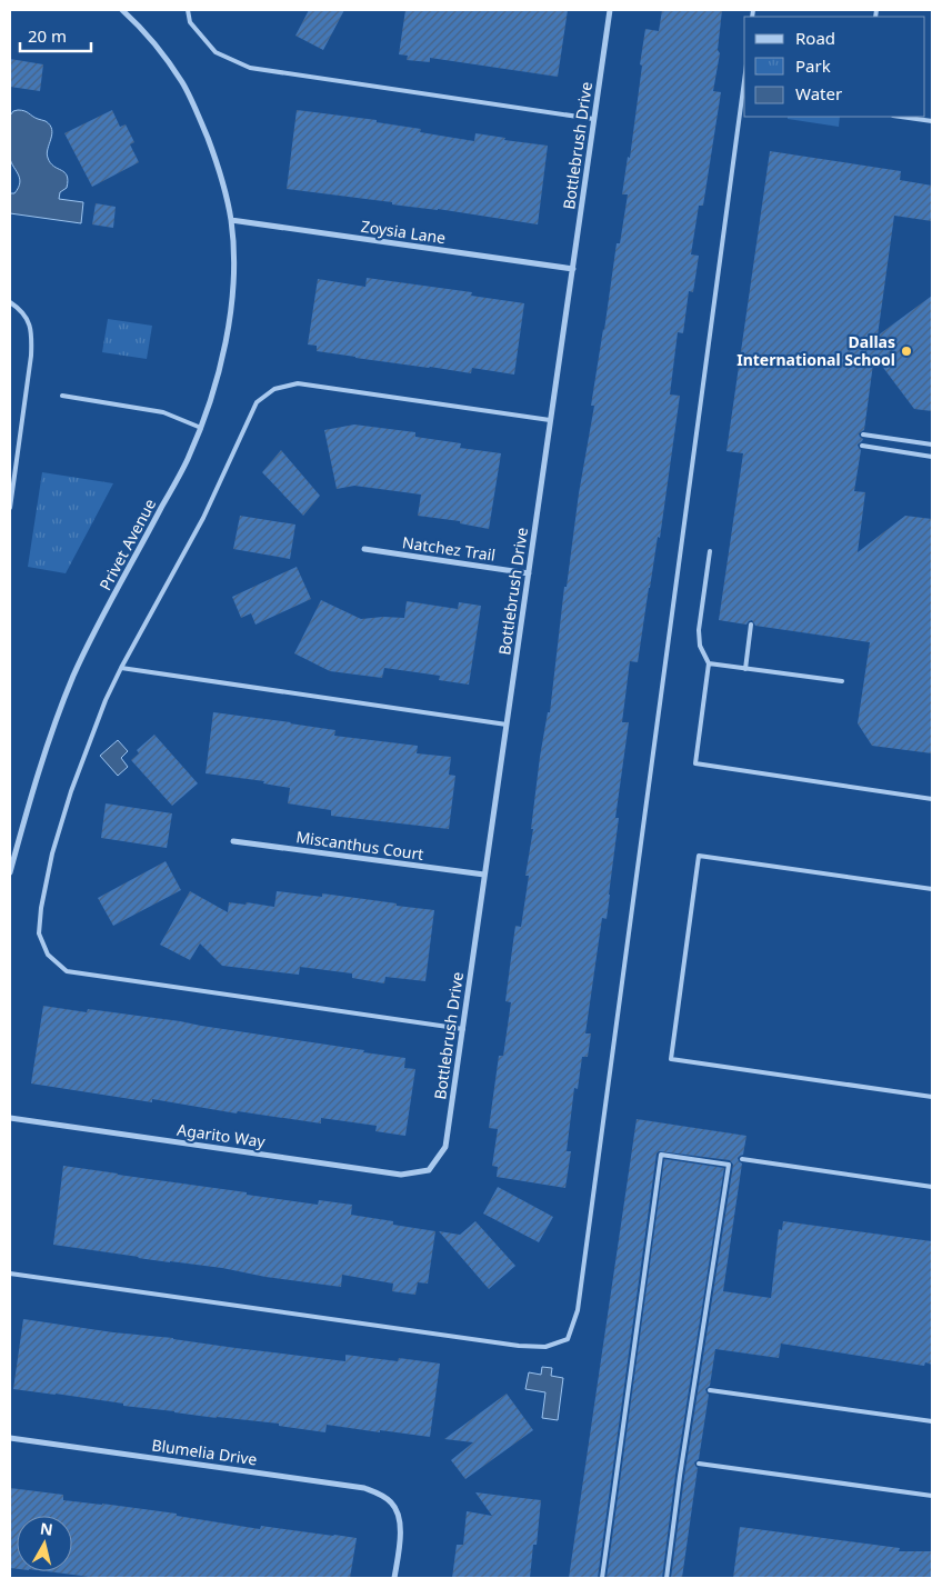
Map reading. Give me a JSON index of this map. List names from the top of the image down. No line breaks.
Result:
{"streets":{"street":["Bottlebrush Drive","Zoysia Lane","Privet Avenue","Natchez Trail","Miscanthus Court","Agarito Way","Blumelia Drive"]},"crossings":[["Bottlebrush Drive","Zoysia Lane"],["Bottlebrush Drive","Natchez Trail"],["Bottlebrush Drive","Miscanthus Court"],["Bottlebrush Drive","Agarito Way"],["Zoysia Lane","Privet Avenue"]],"places":["Dallas International School"],"legend":["Road","Park","Water"],"scale_bar":"20 m","north":"top"}
